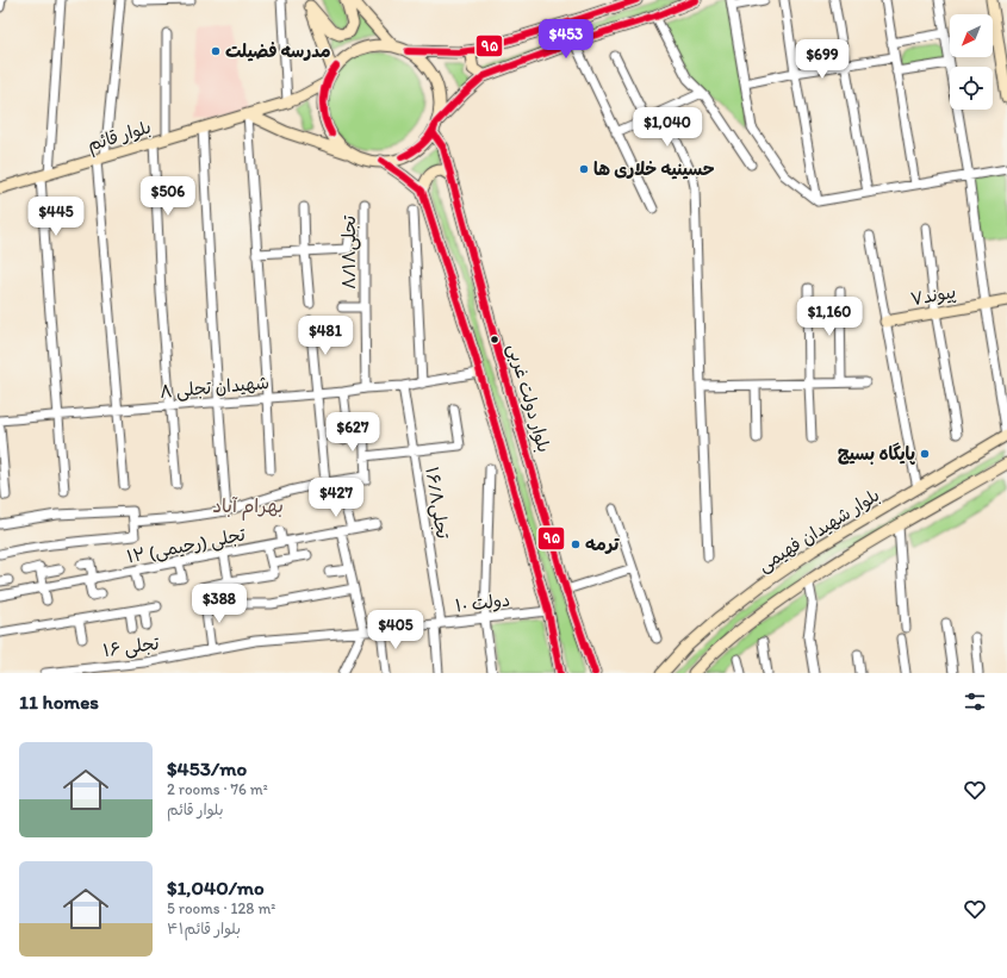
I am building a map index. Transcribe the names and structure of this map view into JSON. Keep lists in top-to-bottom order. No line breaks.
{"streets":{"main road":["بلوار قائم","پیوند۷","بلوار دولت غربی","بلوار شهیدان فهیمی"],"street":["تجلی۸/۱۸","شهیدان تجلی ۸","تجلی۱۶/۸","۱۲ تجلی (رحیمی)","۱۰ دولت","۱۶ تجلی"]},"crossings":[["بلوار قائم","بلوار دولت غربی"],["تجلی۸/۱۸","شهیدان تجلی ۸"],["شهیدان تجلی ۸","تجلی۱۶/۸"],["تجلی۱۶/۸","۱۰ دولت"],["۱۰ دولت","۱۶ تجلی"]],"districts":["بهرام آباد"],"places":["مدرسه فضیلت","حسینیه خلاری ها","پایگاه بسیج","ترمه"],"lines":["transit line ۹۵"],"north":"bottom left","page":{"price":["$453","$699","$1,040","$506","$445","$1,160","$481","$627","$427","$388","$405"],"heading":"11 homes","list":[{"name":"$453/mo","note":"2 rooms · 76 m² · بلوار قائم"},{"name":"$1,040/mo","note":"5 rooms · 128 m² · بلوار قائم۴۱"}]}}
